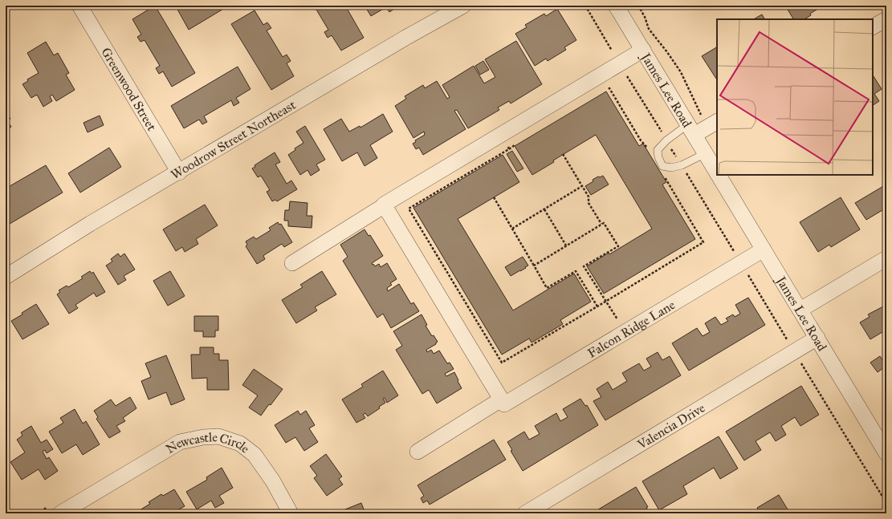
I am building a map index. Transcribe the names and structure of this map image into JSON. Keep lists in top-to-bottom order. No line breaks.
{"streets":{"street":["Greenwood Street","James Lee Road","Woodrow Street Northeast","Falcon Ridge Lane","Valencia Drive","Newcastle Circle"]},"crossings":[["Greenwood Street","Woodrow Street Northeast"],["James Lee Road","Falcon Ridge Lane"],["James Lee Road","Valencia Drive"]]}
